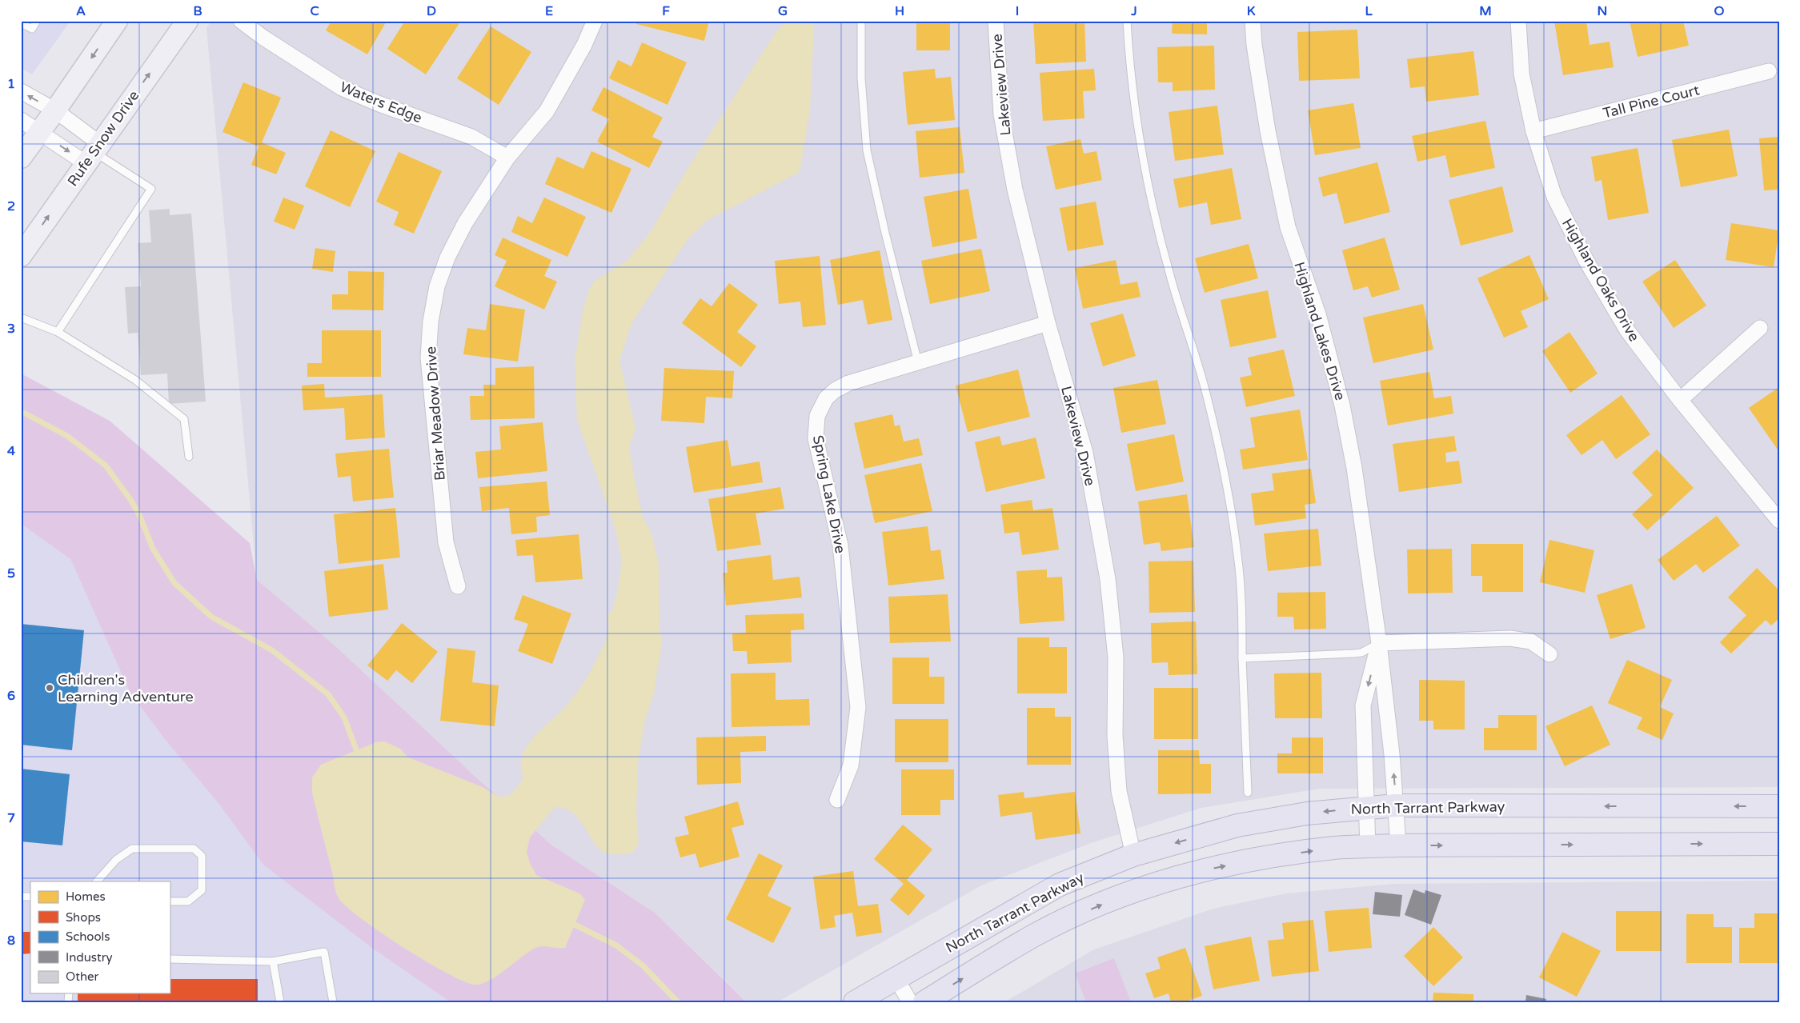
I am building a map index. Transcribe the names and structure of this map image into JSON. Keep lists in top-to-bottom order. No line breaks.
{"streets":{"main road":["Rufe Snow Drive","North Tarrant Parkway"],"street":["Lakeview Drive","Tall Pine Court","Waters Edge","Highland Oaks Drive","Highland Lakes Drive","Briar Meadow Drive","Spring Lake Drive"]},"crossings":[["Lakeview Drive","Spring Lake Drive"],["Lakeview Drive","North Tarrant Parkway"],["Tall Pine Court","Highland Oaks Drive"],["Waters Edge","Briar Meadow Drive"],["Highland Lakes Drive","North Tarrant Parkway"]],"places":["Children's Learning Adventure"],"legend":["Homes","Shops","Schools","Industry","Other"],"grid":{"columns":["A","B","C","D","E","F","G","H","I","J","K","L","M","N","O"],"rows":["1","2","3","4","5","6","7","8"]}}
